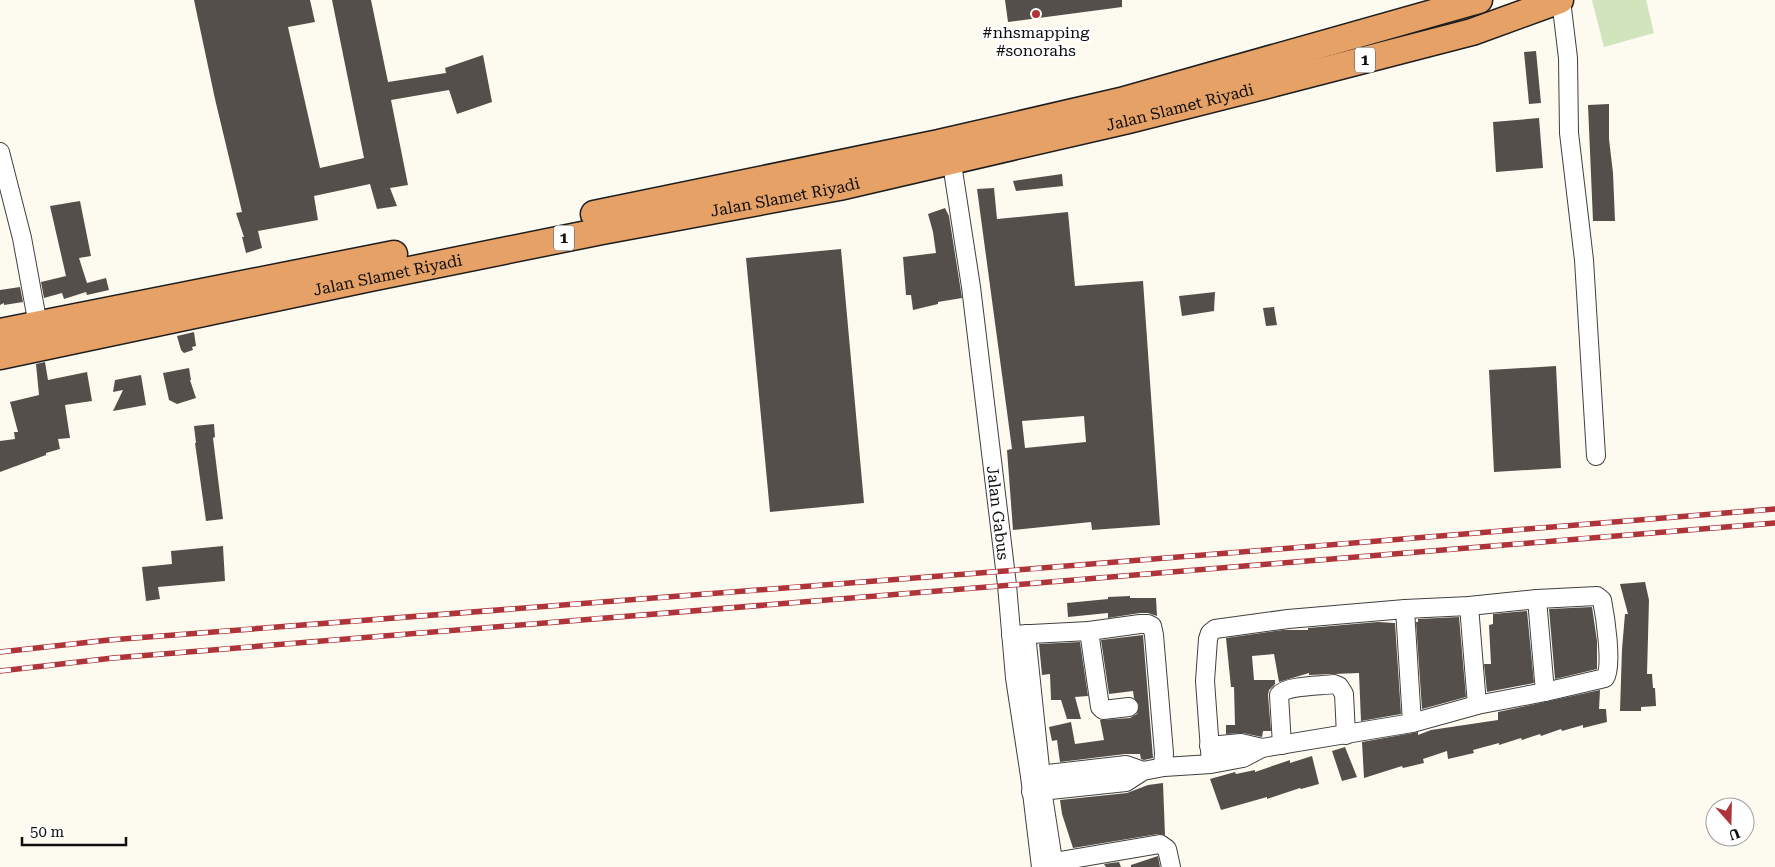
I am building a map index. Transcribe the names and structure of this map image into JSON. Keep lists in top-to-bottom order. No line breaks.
{"streets":{"highway":["1","Jalan Slamet Riyadi"],"street":["Jalan Gabus"]},"crossings":[["Jalan Slamet Riyadi","Jalan Gabus"]],"places":["#nhsmapping #sonorahs"],"scale_bar":"50 m","north":"bottom"}
